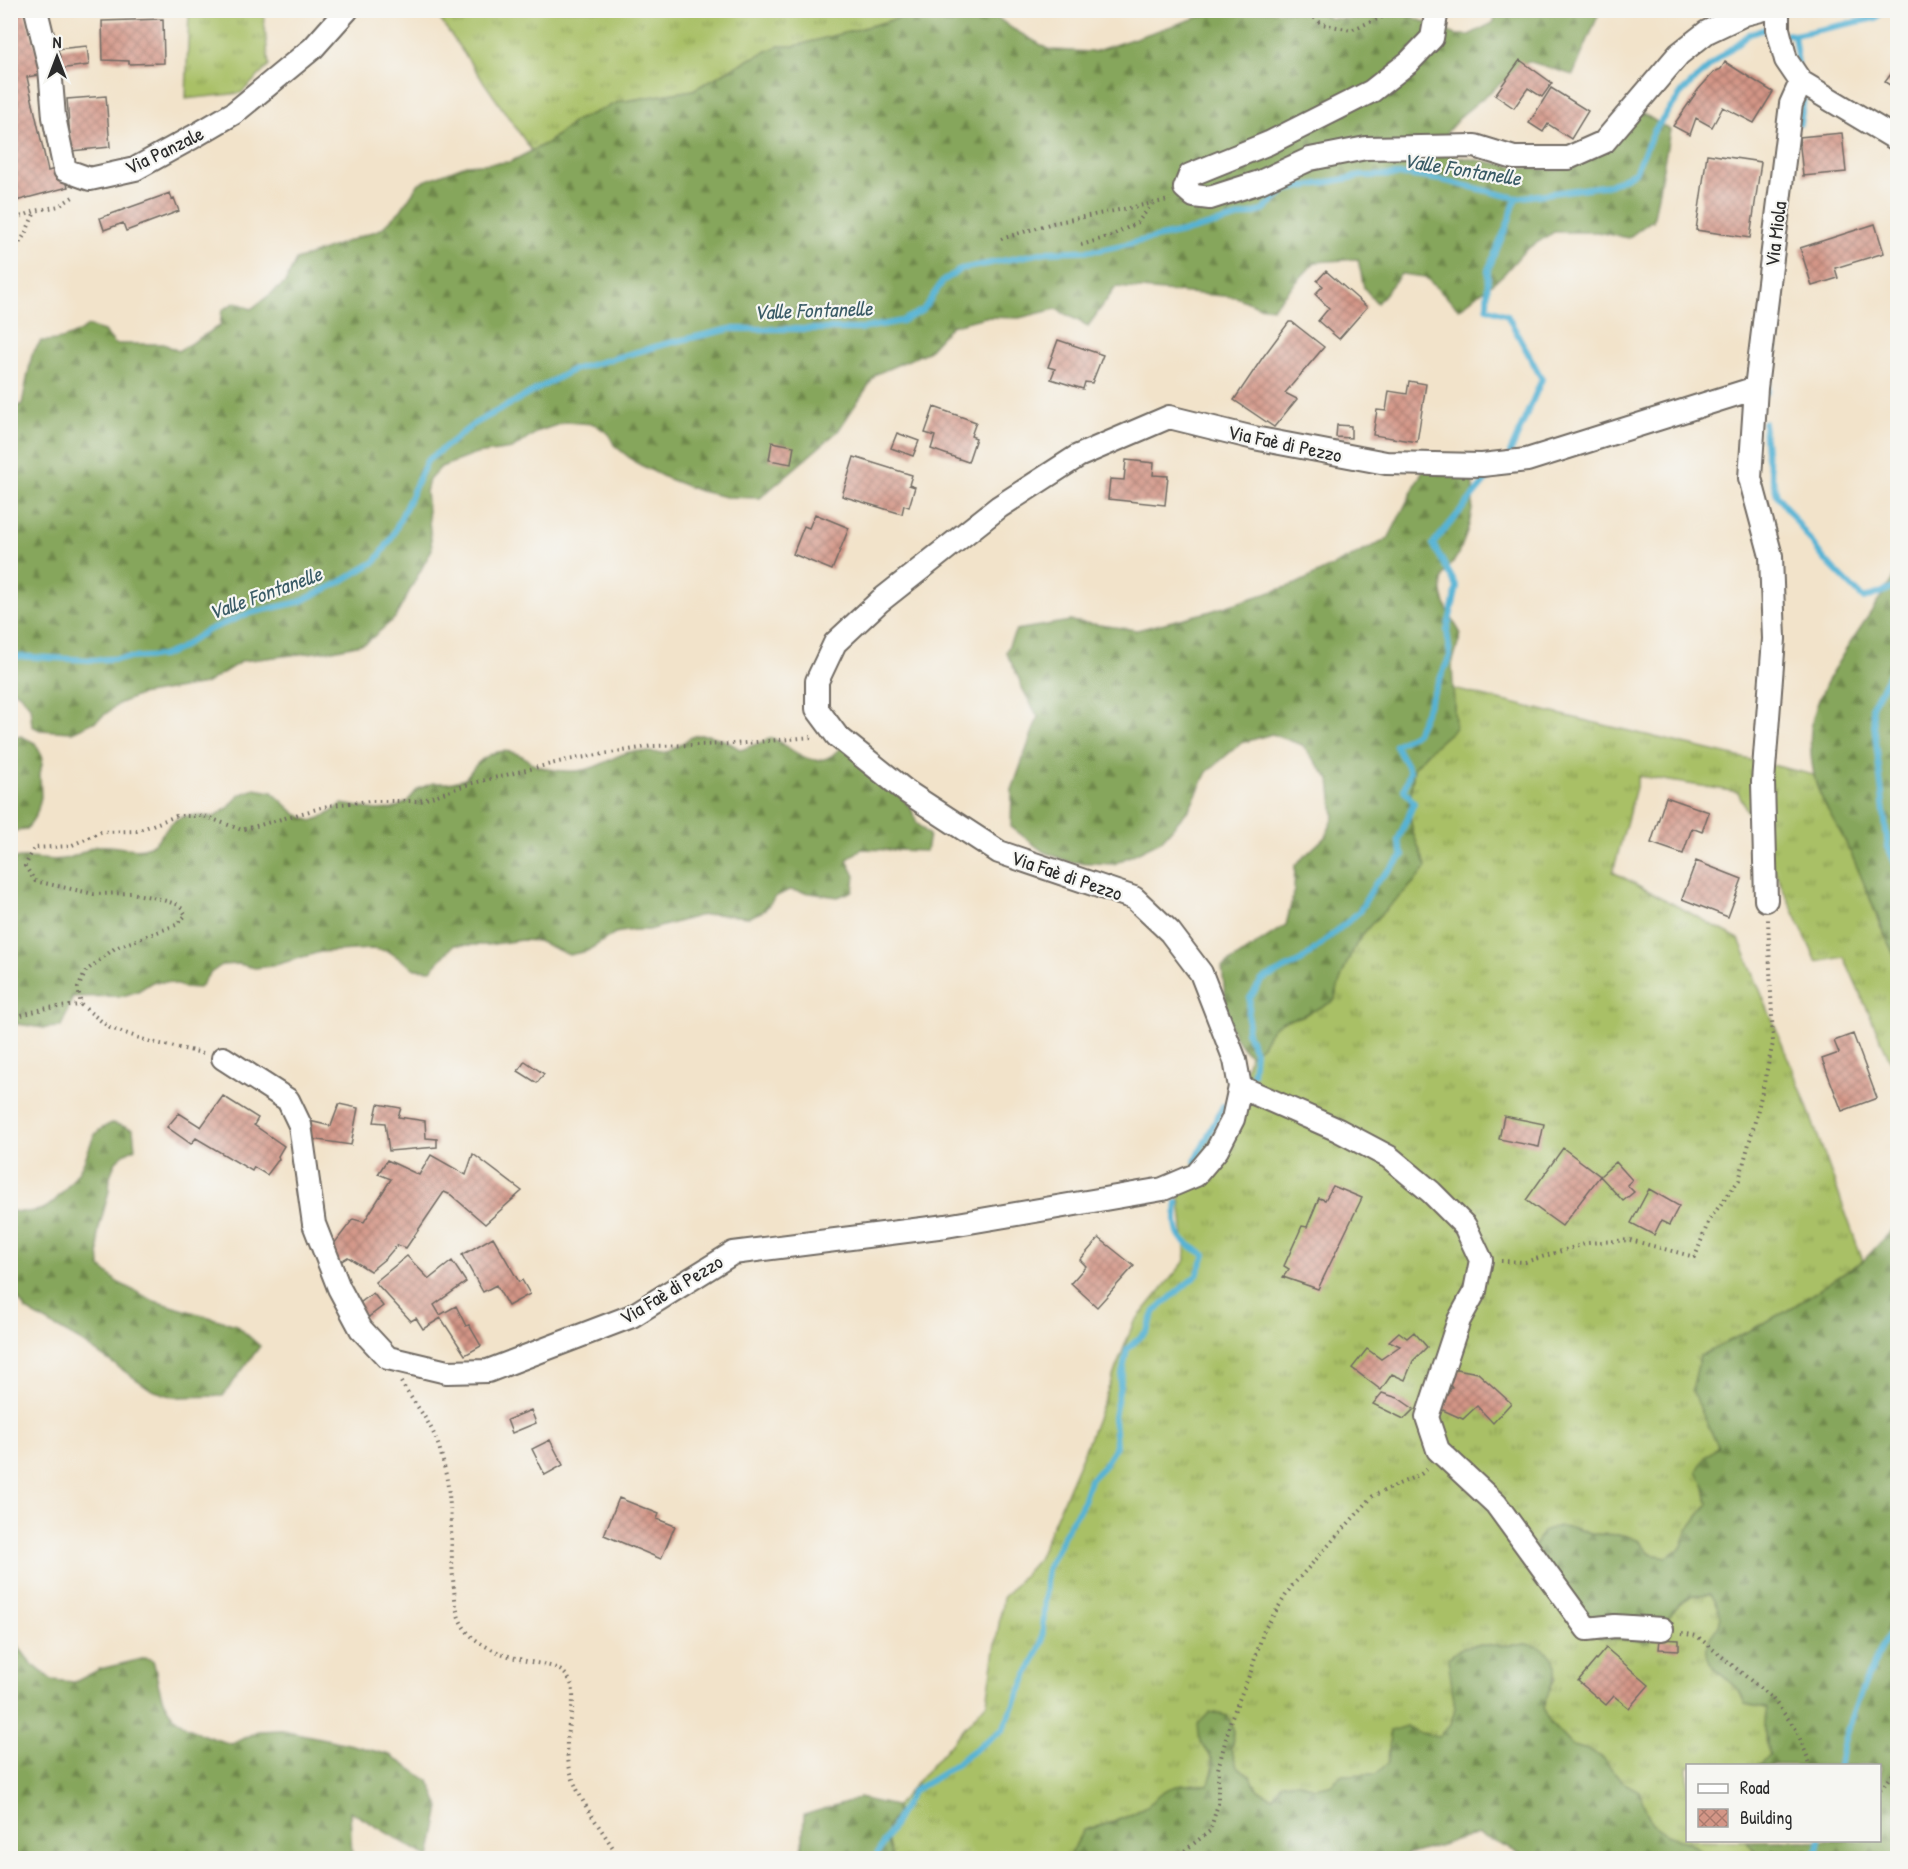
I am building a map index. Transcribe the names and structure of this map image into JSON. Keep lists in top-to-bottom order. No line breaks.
{"streets":{"street":["Via Panzale","Via Miola","Via Faè di Pezzo"]},"crossings":[["Via Miola","Via Faè di Pezzo"]],"water":["Valle Fontanelle"],"legend":["Road","Building"],"north":"top"}
